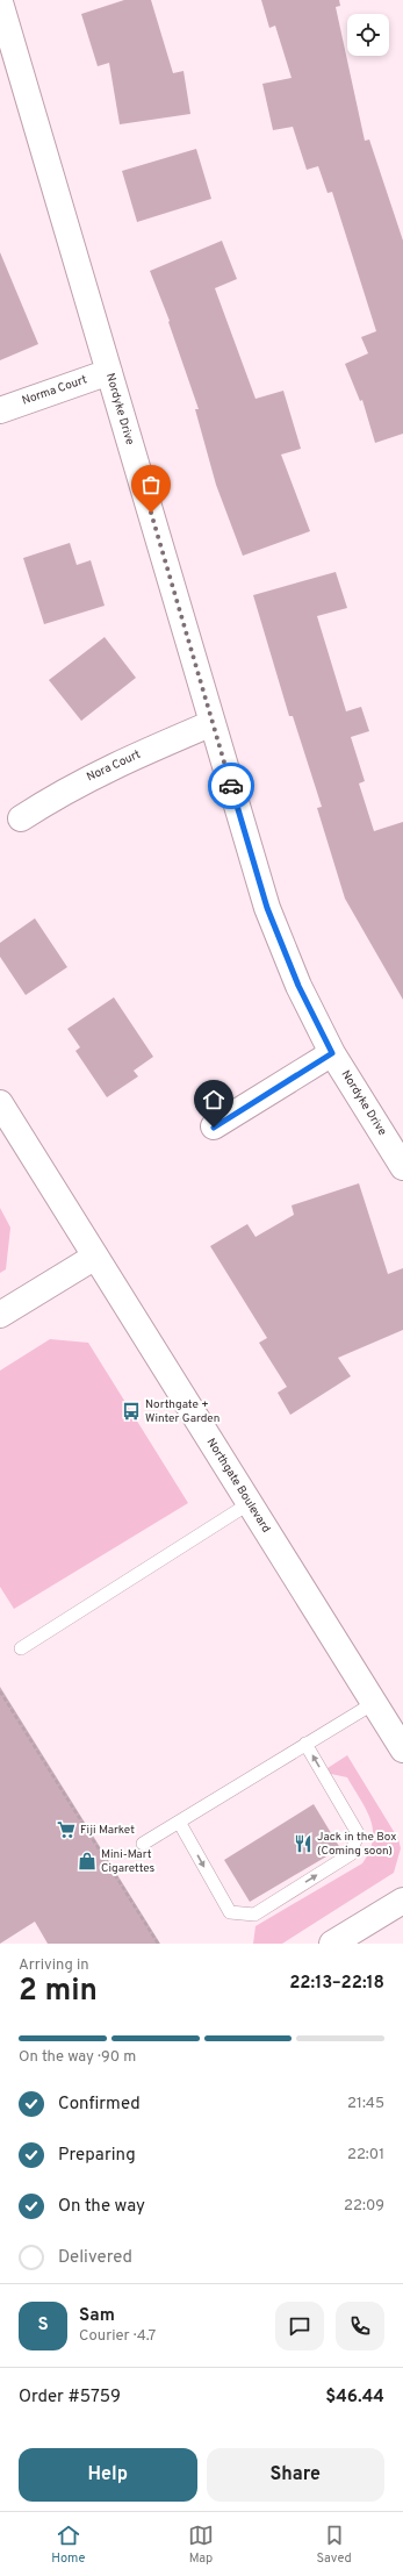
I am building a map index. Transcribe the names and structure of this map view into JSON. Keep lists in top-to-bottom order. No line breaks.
{"streets":{"street":["Norma Court","Nordyke Drive","Nora Court","Northgate Boulevard"]},"crossings":[["Norma Court","Nordyke Drive"],["Nordyke Drive","Nora Court"]],"places":{"bus stop":["Northgate + Winter Garden"],"supermarket":["Fiji Market"],"restaurant":["Jack in the Box (Coming soon)"],"shop":["Mini-Mart Cigarettes"]},"page":{"heading":["2 min","Arriving in","22:13–22:18"],"panel":["Sam","Courier · 4.7","Order #5759","$46.44"],"bar":"On the way · 90 m","list":[["Confirmed","21:45"],["Preparing","22:01"],["On the way","22:09"],"Delivered"],"round":"S","buttons":["Help","Share"],"tabs":["Home","Map","Saved"]}}
